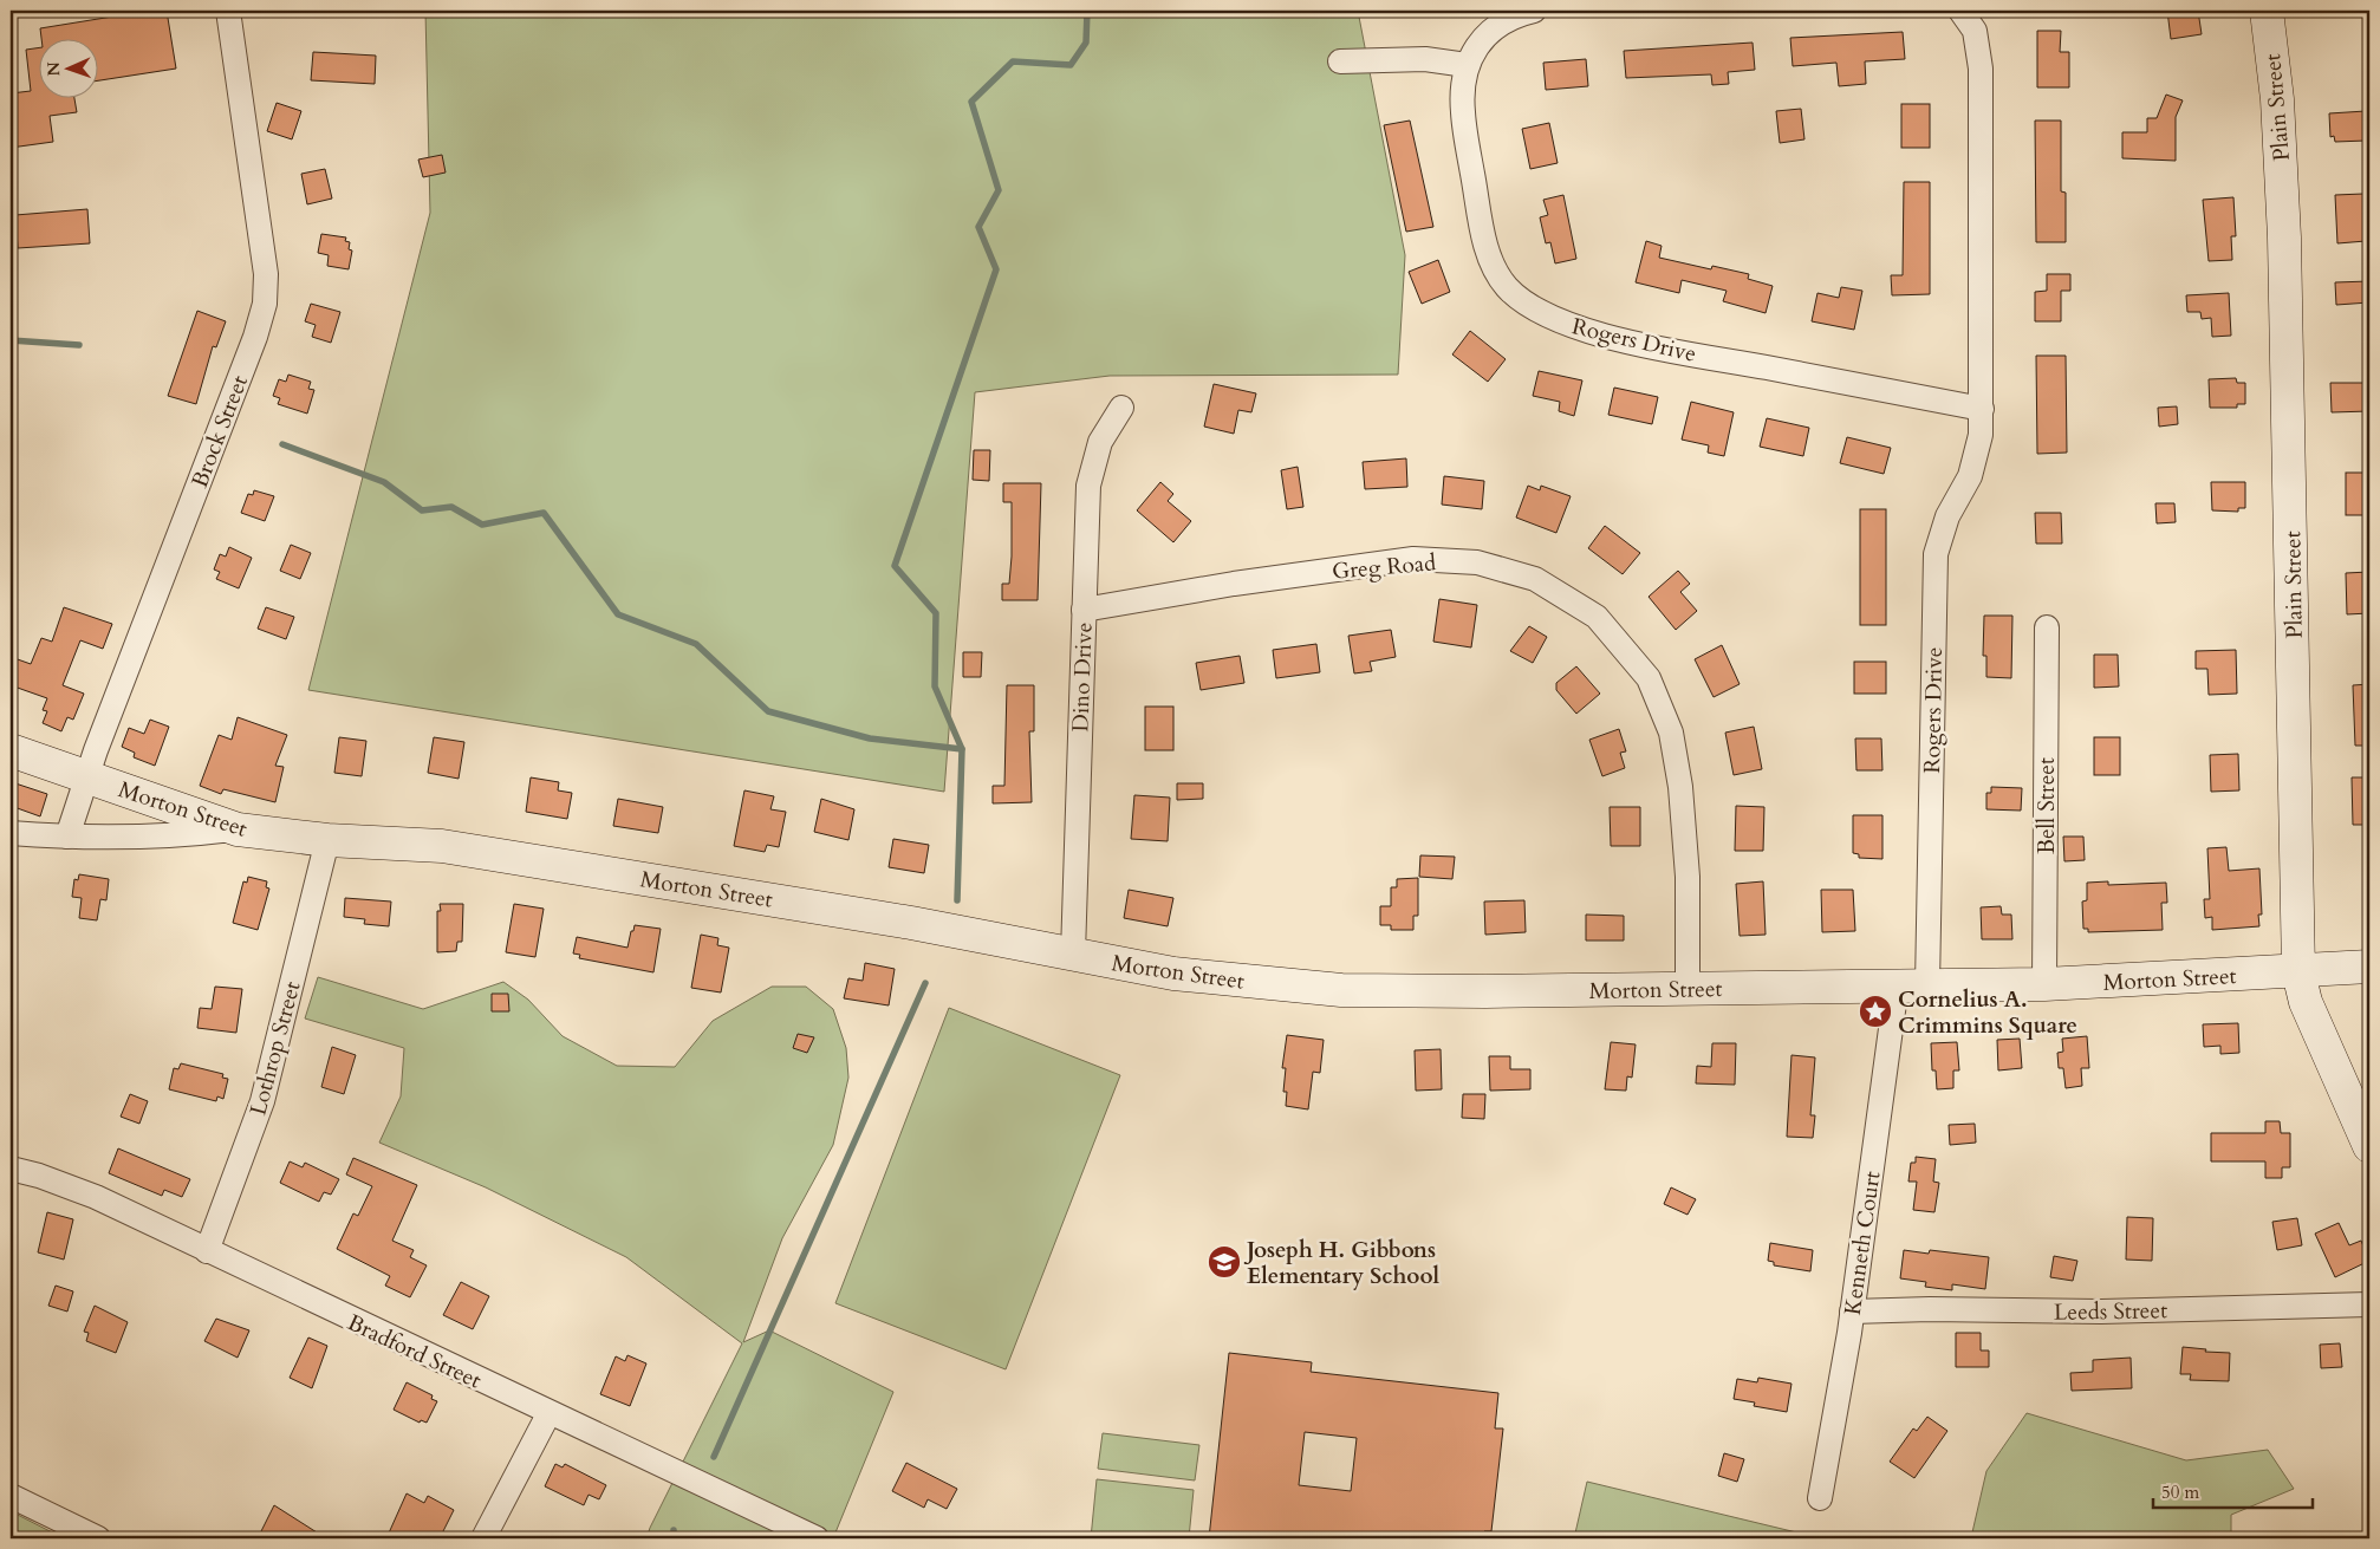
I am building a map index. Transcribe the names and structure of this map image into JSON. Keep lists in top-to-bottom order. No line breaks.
{"streets":{"street":["Plain Street","Rogers Drive","Brock Street","Greg Road","Dino Drive","Bell Street","Morton Street","Lothrop Street","Kenneth Court","Leeds Street","Bradford Street"]},"crossings":[["Plain Street","Morton Street"],["Rogers Drive","Morton Street"],["Rogers Drive","Kenneth Court"],["Brock Street","Morton Street"],["Greg Road","Dino Drive"],["Greg Road","Morton Street"],["Dino Drive","Morton Street"],["Bell Street","Morton Street"],["Morton Street","Lothrop Street"],["Morton Street","Kenneth Court"],["Lothrop Street","Bradford Street"],["Kenneth Court","Leeds Street"]],"places":{"place":["Cornelius A. Crimmins Square"],"school or university":["Joseph H. Gibbons Elementary School"]},"scale_bar":"50 m","north":"left"}
